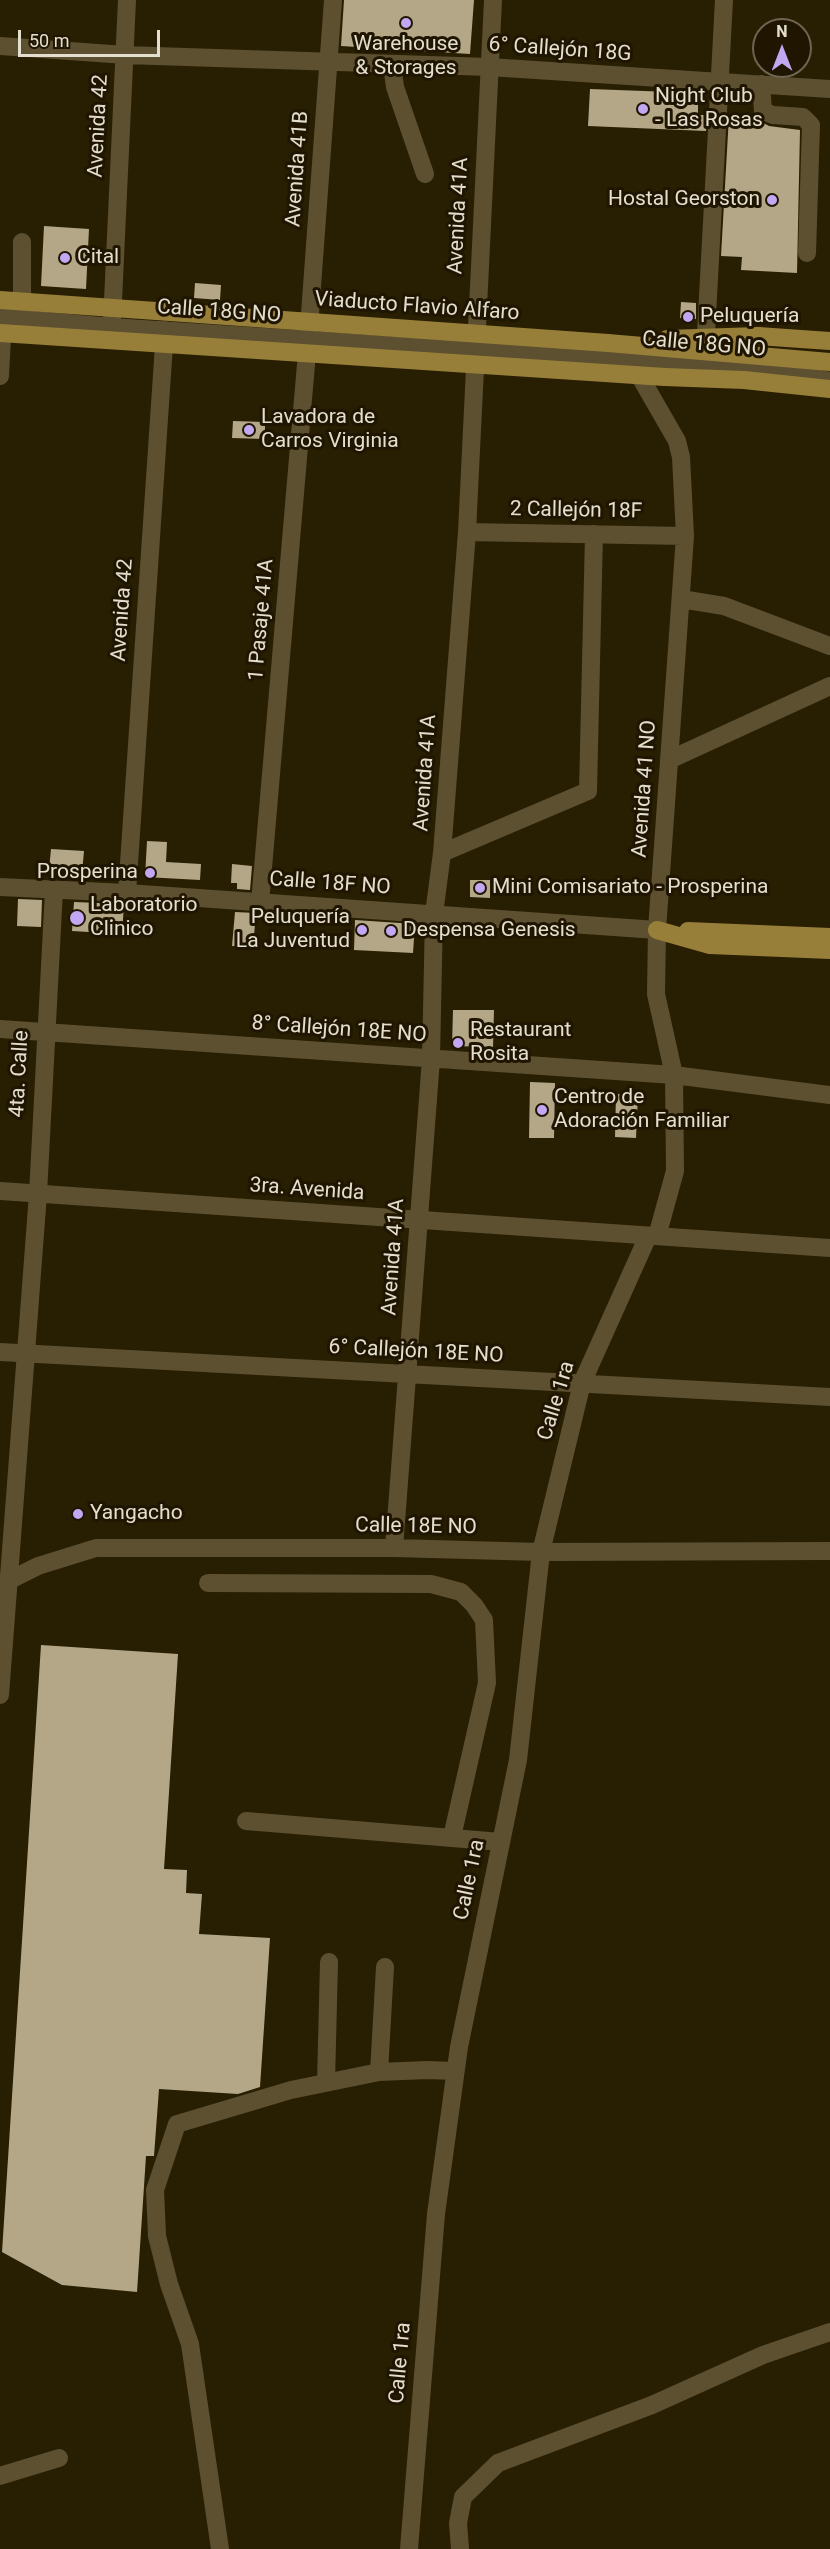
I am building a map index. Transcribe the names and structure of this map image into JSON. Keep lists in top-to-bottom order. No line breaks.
{"streets":{"main road":["Viaducto Flavio Alfaro"],"street":["6° Callejón 18G","Avenida 42","Avenida 41B","Avenida 41A","Calle 18G NO","2 Callejón 18F","1 Pasaje 41A","Avenida 41 NO","Calle 18F NO","8° Callejón 18E NO","4ta. Calle","3ra. Avenida","6° Callejón 18E NO","Calle 1ra","Calle 18E NO"]},"crossings":[["6° Callejón 18G","Avenida 42"],["6° Callejón 18G","Avenida 41B"],["6° Callejón 18G","Avenida 41A"],["Avenida 42","Calle 18G NO"],["Avenida 42","Calle 18F NO"],["Avenida 41B","Calle 18G NO"],["Avenida 41B","1 Pasaje 41A"],["Avenida 41A","Calle 18G NO"],["Avenida 41A","2 Callejón 18F"],["Avenida 41A","Calle 18F NO"],["Avenida 41A","8° Callejón 18E NO"],["Avenida 41A","3ra. Avenida"],["Avenida 41A","6° Callejón 18E NO"],["Avenida 41A","Calle 18E NO"],["Viaducto Flavio Alfaro","Calle 18G NO"],["Calle 18G NO","1 Pasaje 41A"],["Calle 18G NO","Avenida 41 NO"],["2 Callejón 18F","Avenida 41 NO"],["1 Pasaje 41A","Calle 18F NO"],["Avenida 41 NO","Calle 18F NO"],["Avenida 41 NO","8° Callejón 18E NO"],["Avenida 41 NO","3ra. Avenida"],["Avenida 41 NO","Calle 1ra"],["Calle 18F NO","4ta. Calle"],["8° Callejón 18E NO","4ta. Calle"],["4ta. Calle","3ra. Avenida"],["4ta. Calle","6° Callejón 18E NO"],["4ta. Calle","Calle 18E NO"],["3ra. Avenida","Calle 1ra"],["6° Callejón 18E NO","Calle 1ra"],["Calle 1ra","Calle 18E NO"]],"places":["Warehouse & Storages","Night Club - Las Rosas","Hostal Georston","Cital","Peluquería","Lavadora de Carros Virginia","Prosperina","Mini Comisariato - Prosperina","Laboratorio Clinico","Peluquería La Juventud","Despensa Genesis","Restaurant Rosita","Centro de Adoración Familiar","Yangacho"],"scale_bar":"50 m","north":"top"}
